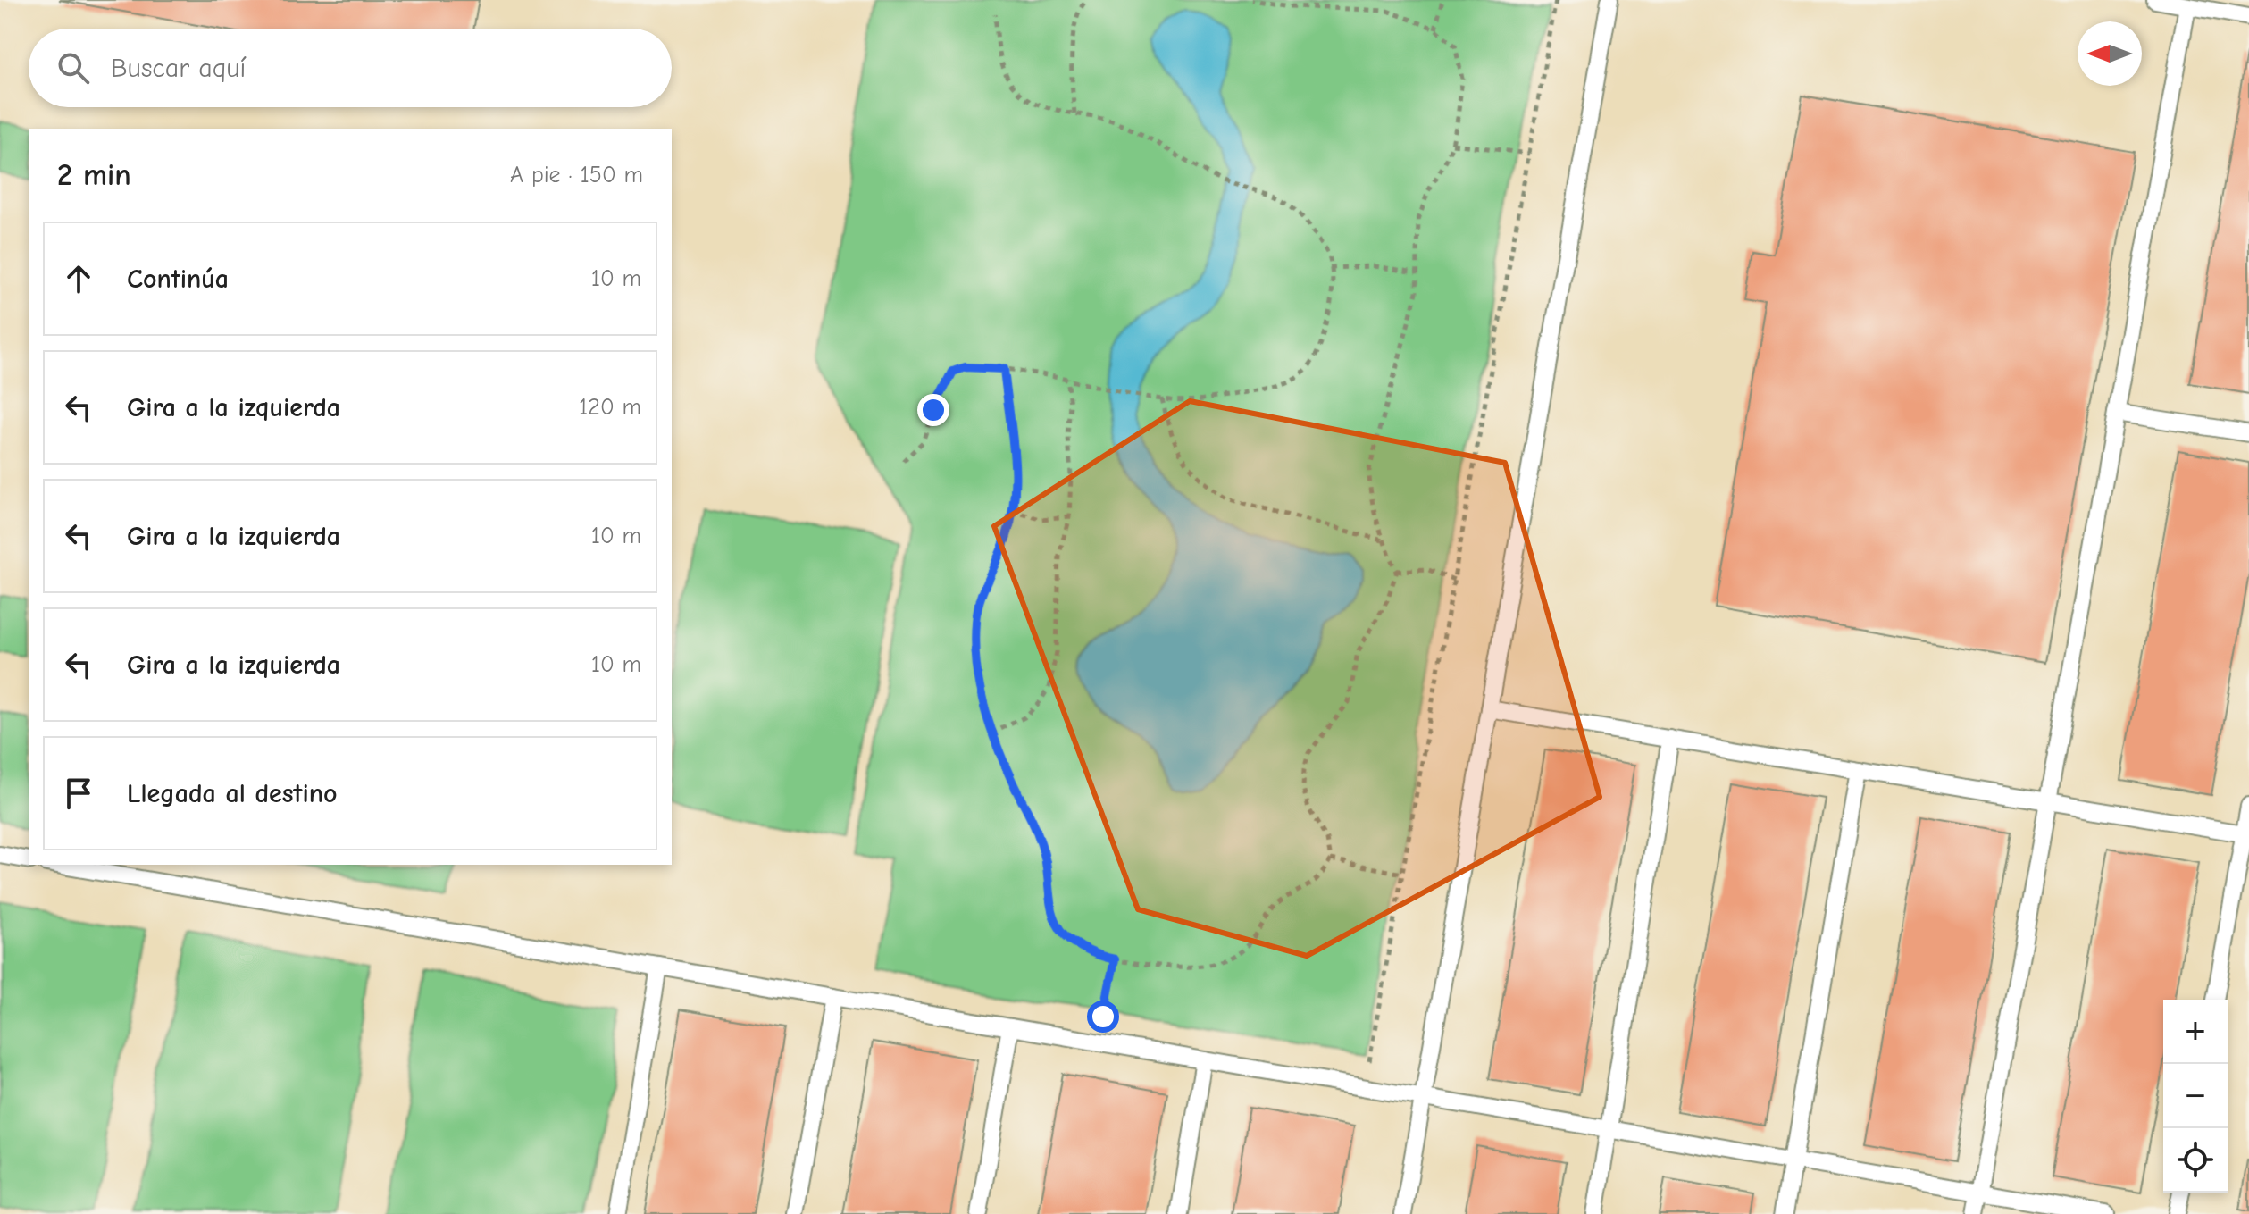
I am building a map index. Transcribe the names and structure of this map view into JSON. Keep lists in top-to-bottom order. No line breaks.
{"north":"left","page":{"search":"Buscar aquí","heading":["2 min","A pie · 150 m"],"list":[["Continúa","10 m"],["Gira a la izquierda","120 m"],["Gira a la izquierda","10 m"],["Gira a la izquierda","10 m"],"Llegada al destino"],"map_buttons":["+","−"]}}
